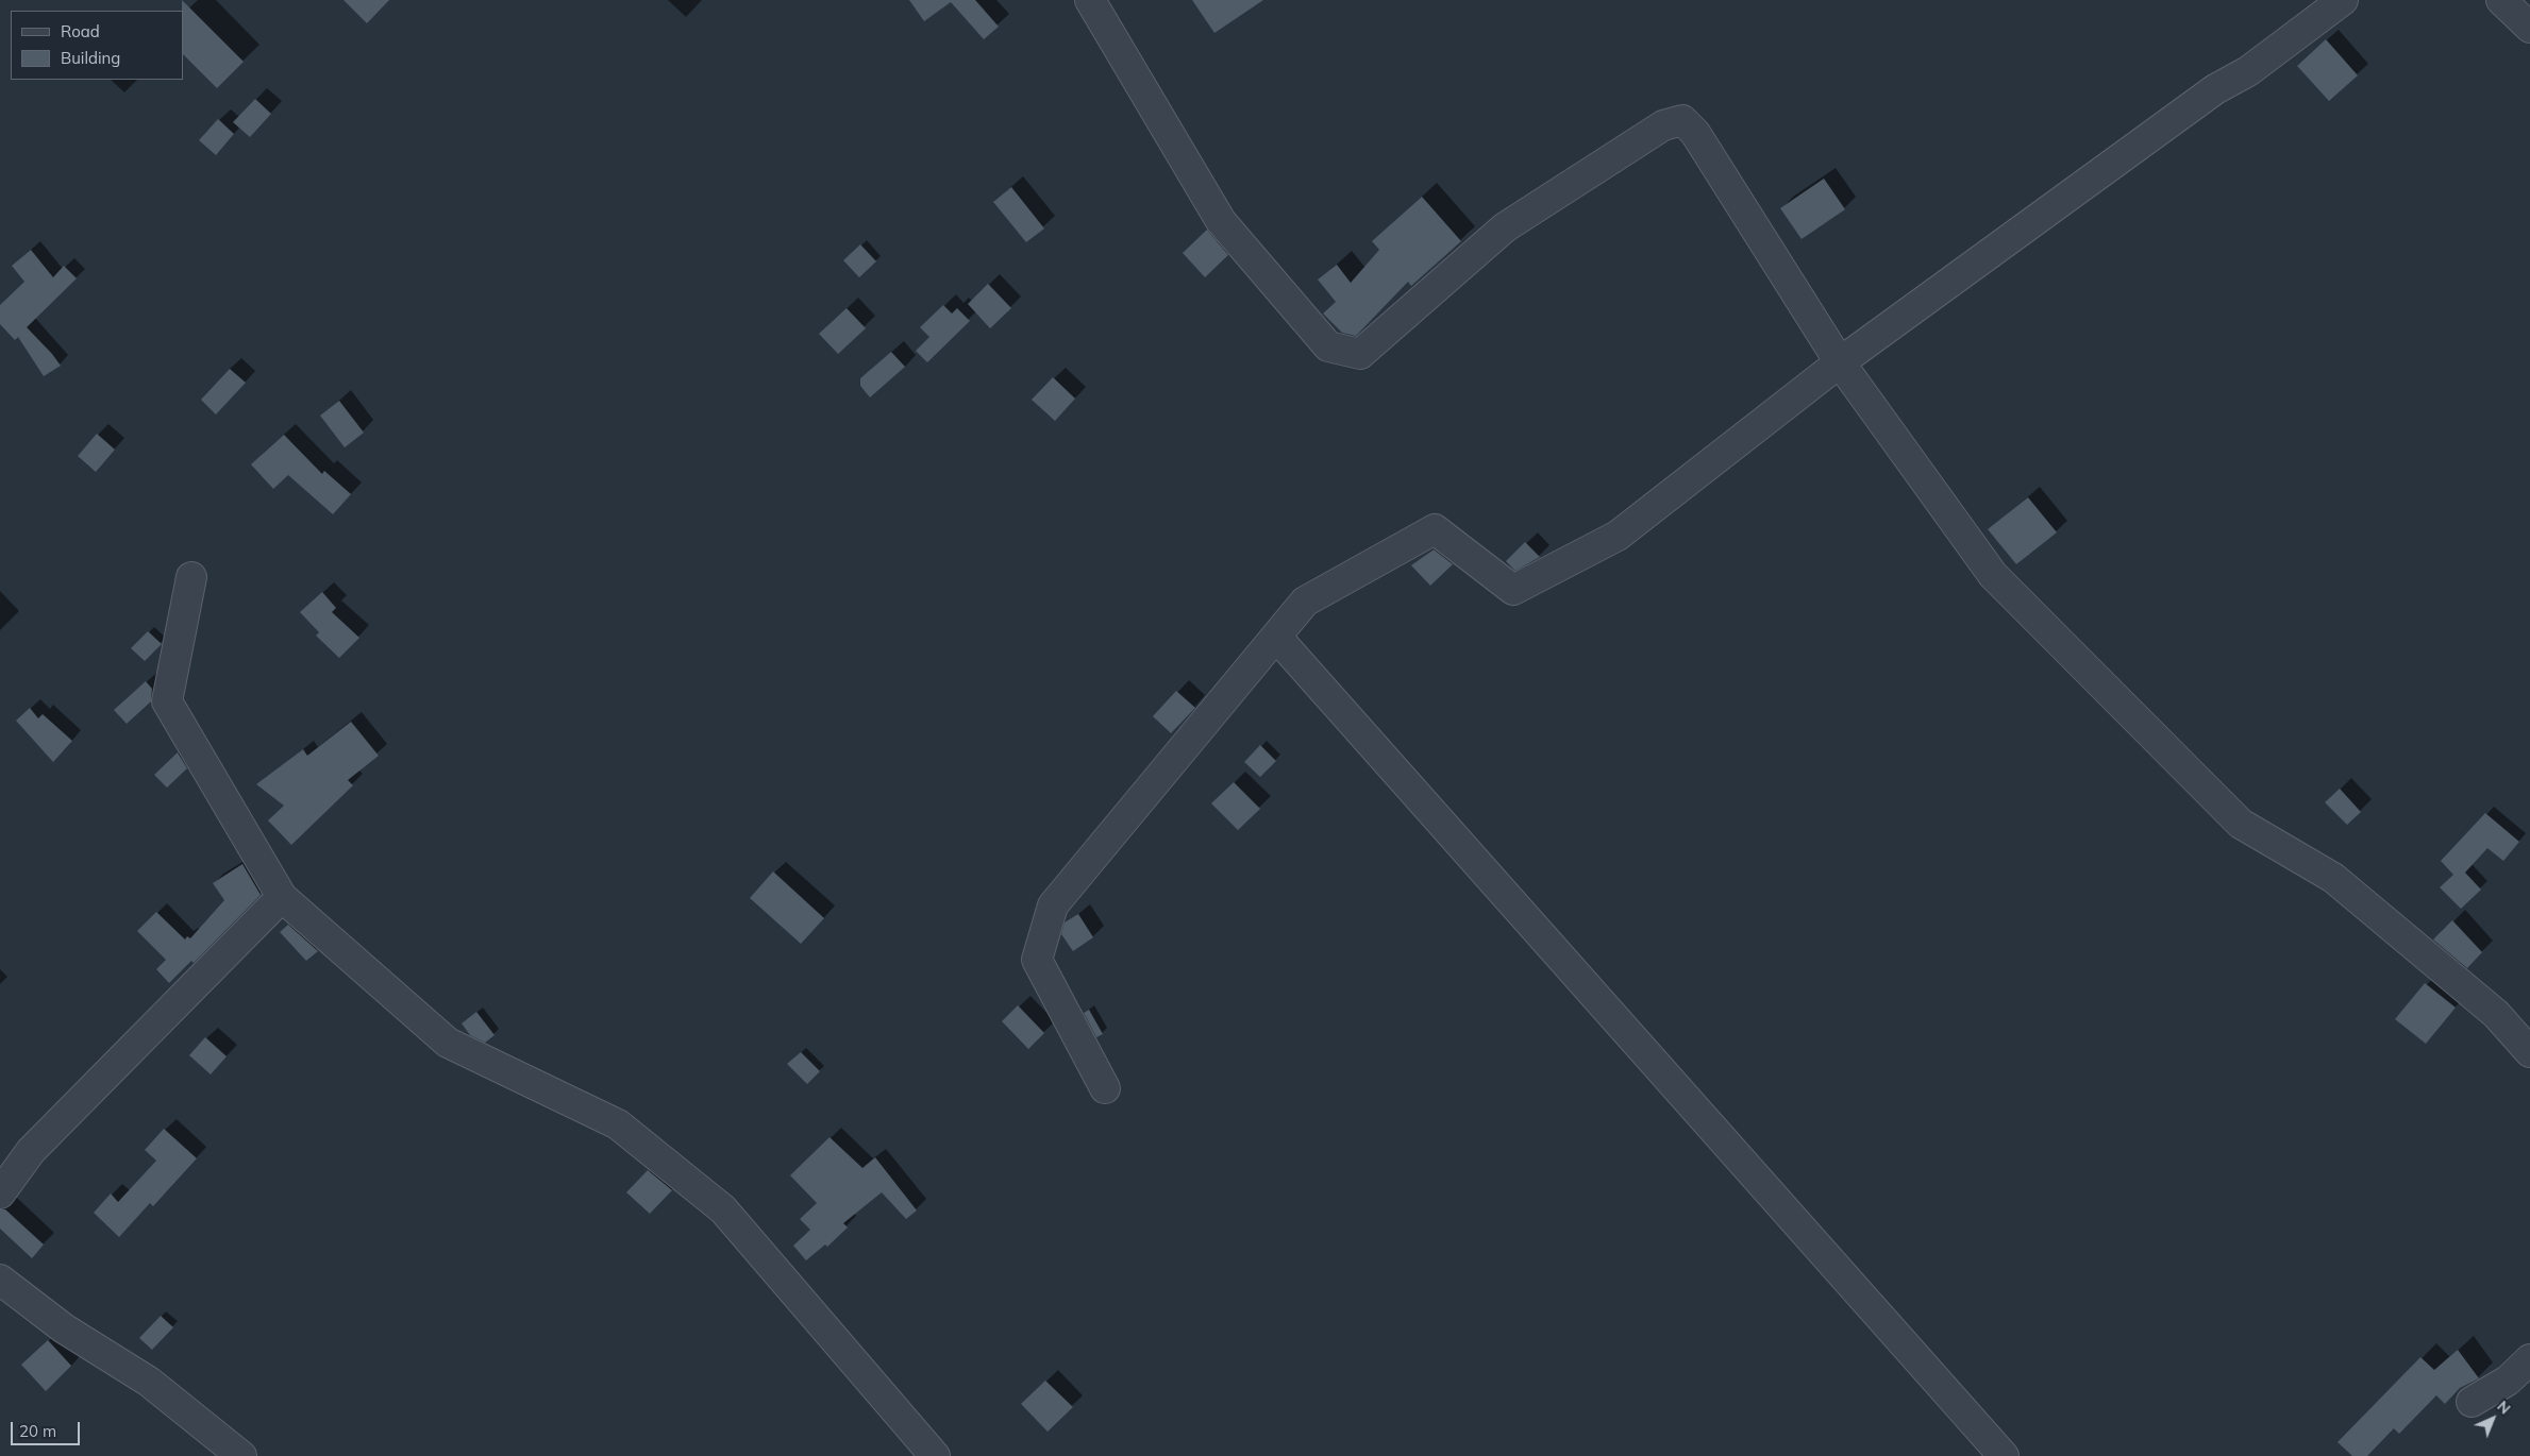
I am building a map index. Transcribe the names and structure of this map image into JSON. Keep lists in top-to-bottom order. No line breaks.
{"legend":["Road","Building"],"scale_bar":"20 m","north":"top right"}
